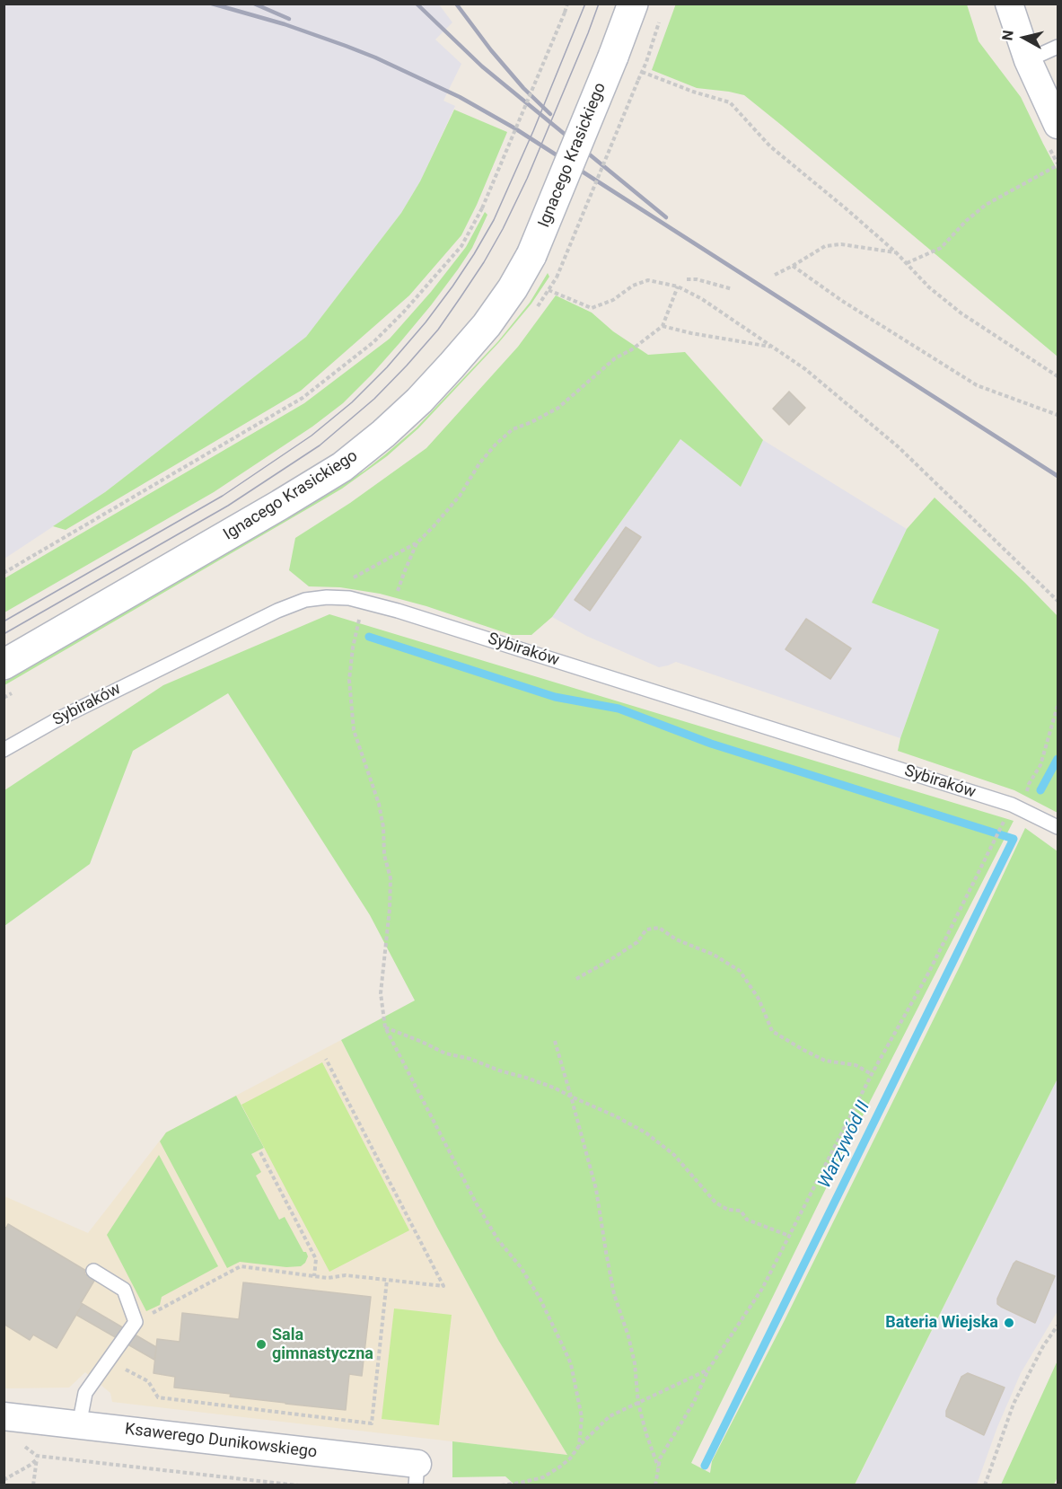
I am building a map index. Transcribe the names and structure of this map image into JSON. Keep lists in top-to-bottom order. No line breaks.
{"streets":{"street":["Ignacego Krasickiego","Ksawerego Dunikowskiego"],"lane":["Sybiraków"]},"water":["Warzywód II"],"places":["Bateria Wiejska","Sala gimnastyczna"],"north":"left"}
